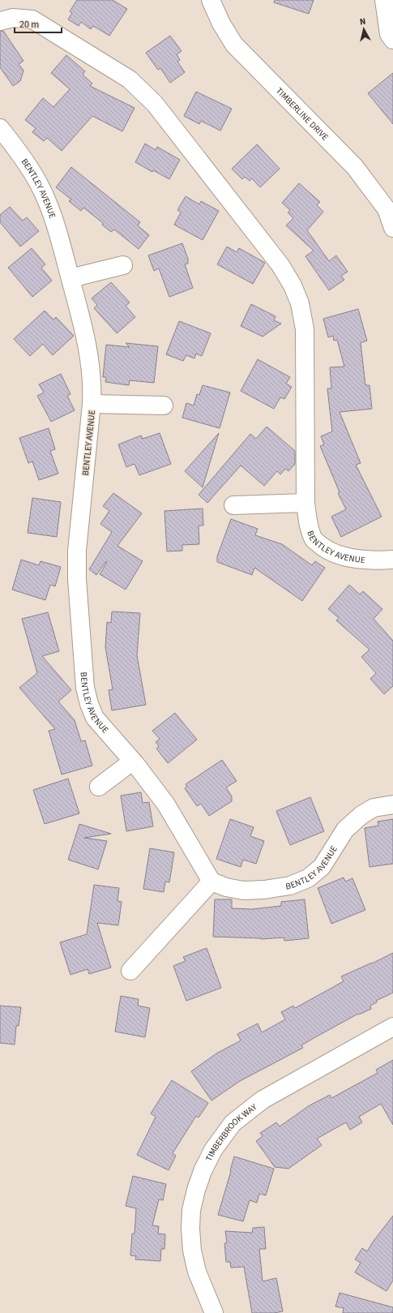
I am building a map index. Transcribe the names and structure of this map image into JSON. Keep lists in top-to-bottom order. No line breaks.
{"streets":{"street":["TIMBERLINE DRIVE","BENTLEY AVENUE","TIMBERBROOK WAY"]},"scale_bar":"20 m","north":"top"}
